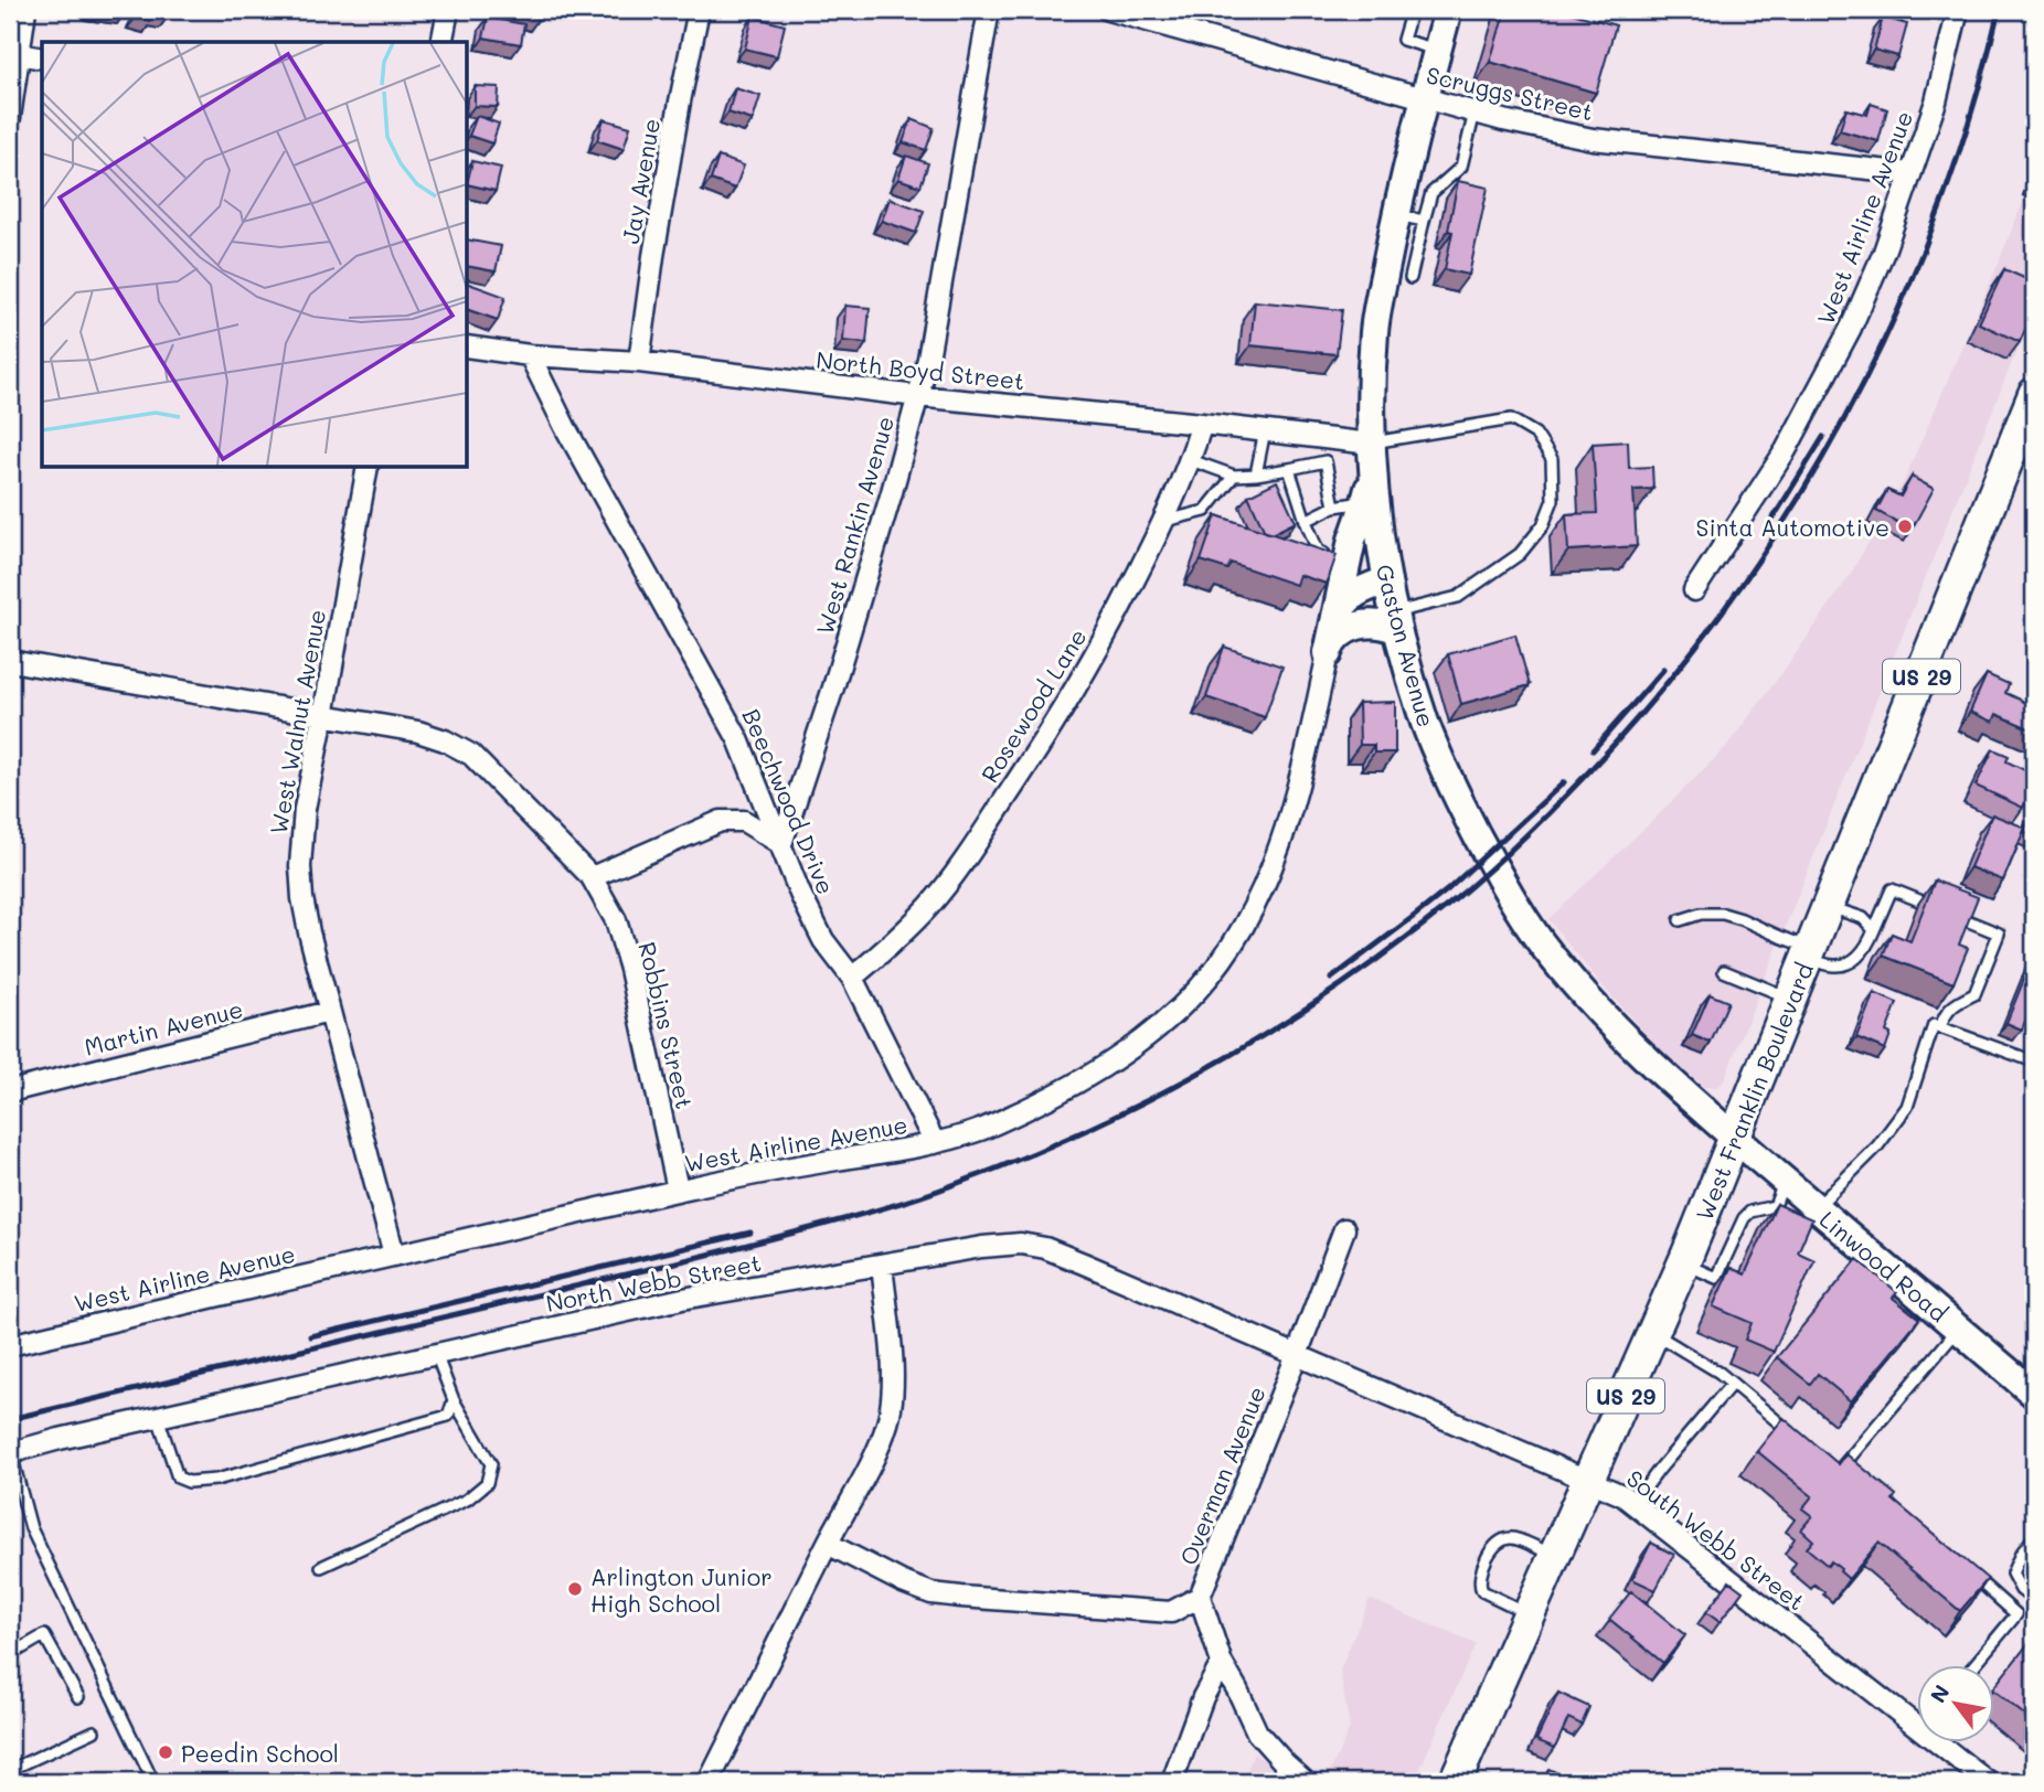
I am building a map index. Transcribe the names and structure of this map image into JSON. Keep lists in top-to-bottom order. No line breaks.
{"streets":{"main road":["Gaston Avenue","US 29","West Franklin Boulevard","Linwood Road"],"street":["Scruggs Street","Jay Avenue","West Airline Avenue","North Boyd Street","West Rankin Avenue","Rosewood Lane","West Walnut Avenue","Beechwood Drive","Robbins Street","Martin Avenue","North Webb Street","Overman Avenue","South Webb Street"]},"crossings":[["Scruggs Street","West Airline Avenue"],["Scruggs Street","Gaston Avenue"],["Jay Avenue","North Boyd Street"],["West Airline Avenue","West Walnut Avenue"],["West Airline Avenue","Beechwood Drive"],["West Airline Avenue","Robbins Street"],["North Boyd Street","West Rankin Avenue"],["North Boyd Street","Gaston Avenue"],["North Boyd Street","Rosewood Lane"],["North Boyd Street","Beechwood Drive"],["West Rankin Avenue","Beechwood Drive"],["Gaston Avenue","West Franklin Boulevard"],["Gaston Avenue","Linwood Road"],["Rosewood Lane","Beechwood Drive"],["West Walnut Avenue","Robbins Street"],["West Walnut Avenue","Martin Avenue"],["West Franklin Boulevard","Linwood Road"],["West Franklin Boulevard","South Webb Street"],["North Webb Street","Overman Avenue"],["North Webb Street","South Webb Street"],["Overman Avenue","South Webb Street"]],"places":["Sinta Automotive","Arlington Junior High School","Peedin School"],"north":"top left"}
